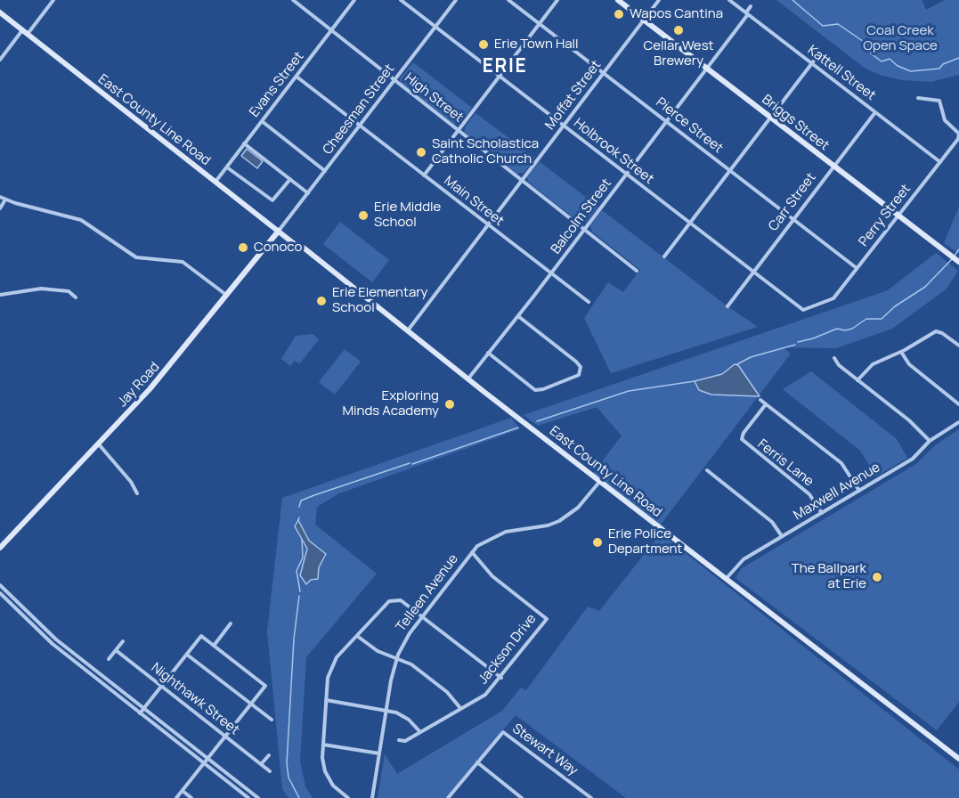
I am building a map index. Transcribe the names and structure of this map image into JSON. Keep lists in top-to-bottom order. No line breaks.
{"streets":{"main road":["East County Line Road","Briggs Street","Jay Road"],"street":["Kattell Street","Evans Street","Moffat Street","High Street","Cheesman Street","Pierce Street","Holbrook Street","Main Street","Carr Street","Perry Street","Balcolm Street","Ferris Lane","Maxwell Avenue","Telleen Avenue","Jackson Drive","Nighthawk Street","Stewart Way"]},"crossings":[["Kattell Street","Carr Street"],["Kattell Street","Perry Street"],["Kattell Street","Balcolm Street"],["Evans Street","High Street"],["Evans Street","East County Line Road"],["Evans Street","Main Street"],["Moffat Street","High Street"],["Moffat Street","East County Line Road"],["Moffat Street","Briggs Street"],["Moffat Street","Pierce Street"],["Moffat Street","Holbrook Street"],["Moffat Street","Main Street"],["High Street","Cheesman Street"],["High Street","Balcolm Street"],["Cheesman Street","East County Line Road"],["Cheesman Street","Holbrook Street"],["Cheesman Street","Main Street"],["Cheesman Street","Jay Road"],["East County Line Road","Balcolm Street"],["East County Line Road","Jay Road"],["East County Line Road","Maxwell Avenue"],["East County Line Road","Telleen Avenue"],["Briggs Street","Carr Street"],["Briggs Street","Perry Street"],["Briggs Street","Balcolm Street"],["Pierce Street","Carr Street"],["Pierce Street","Perry Street"],["Pierce Street","Balcolm Street"],["Holbrook Street","Carr Street"],["Holbrook Street","Perry Street"],["Holbrook Street","Balcolm Street"],["Main Street","Balcolm Street"],["Ferris Lane","Maxwell Avenue"],["Telleen Avenue","Jackson Drive"]],"districts":["ERIE"],"parks":["Coal Creek Open Space"],"places":["Wapos Cantina","Cellar West Brewery","Erie Town Hall","Saint Scholastica Catholic Church","Erie Middle School","Conoco","Erie Elementary School","Exploring Minds Academy","Erie Police Department","The Ballpark at Erie"]}
